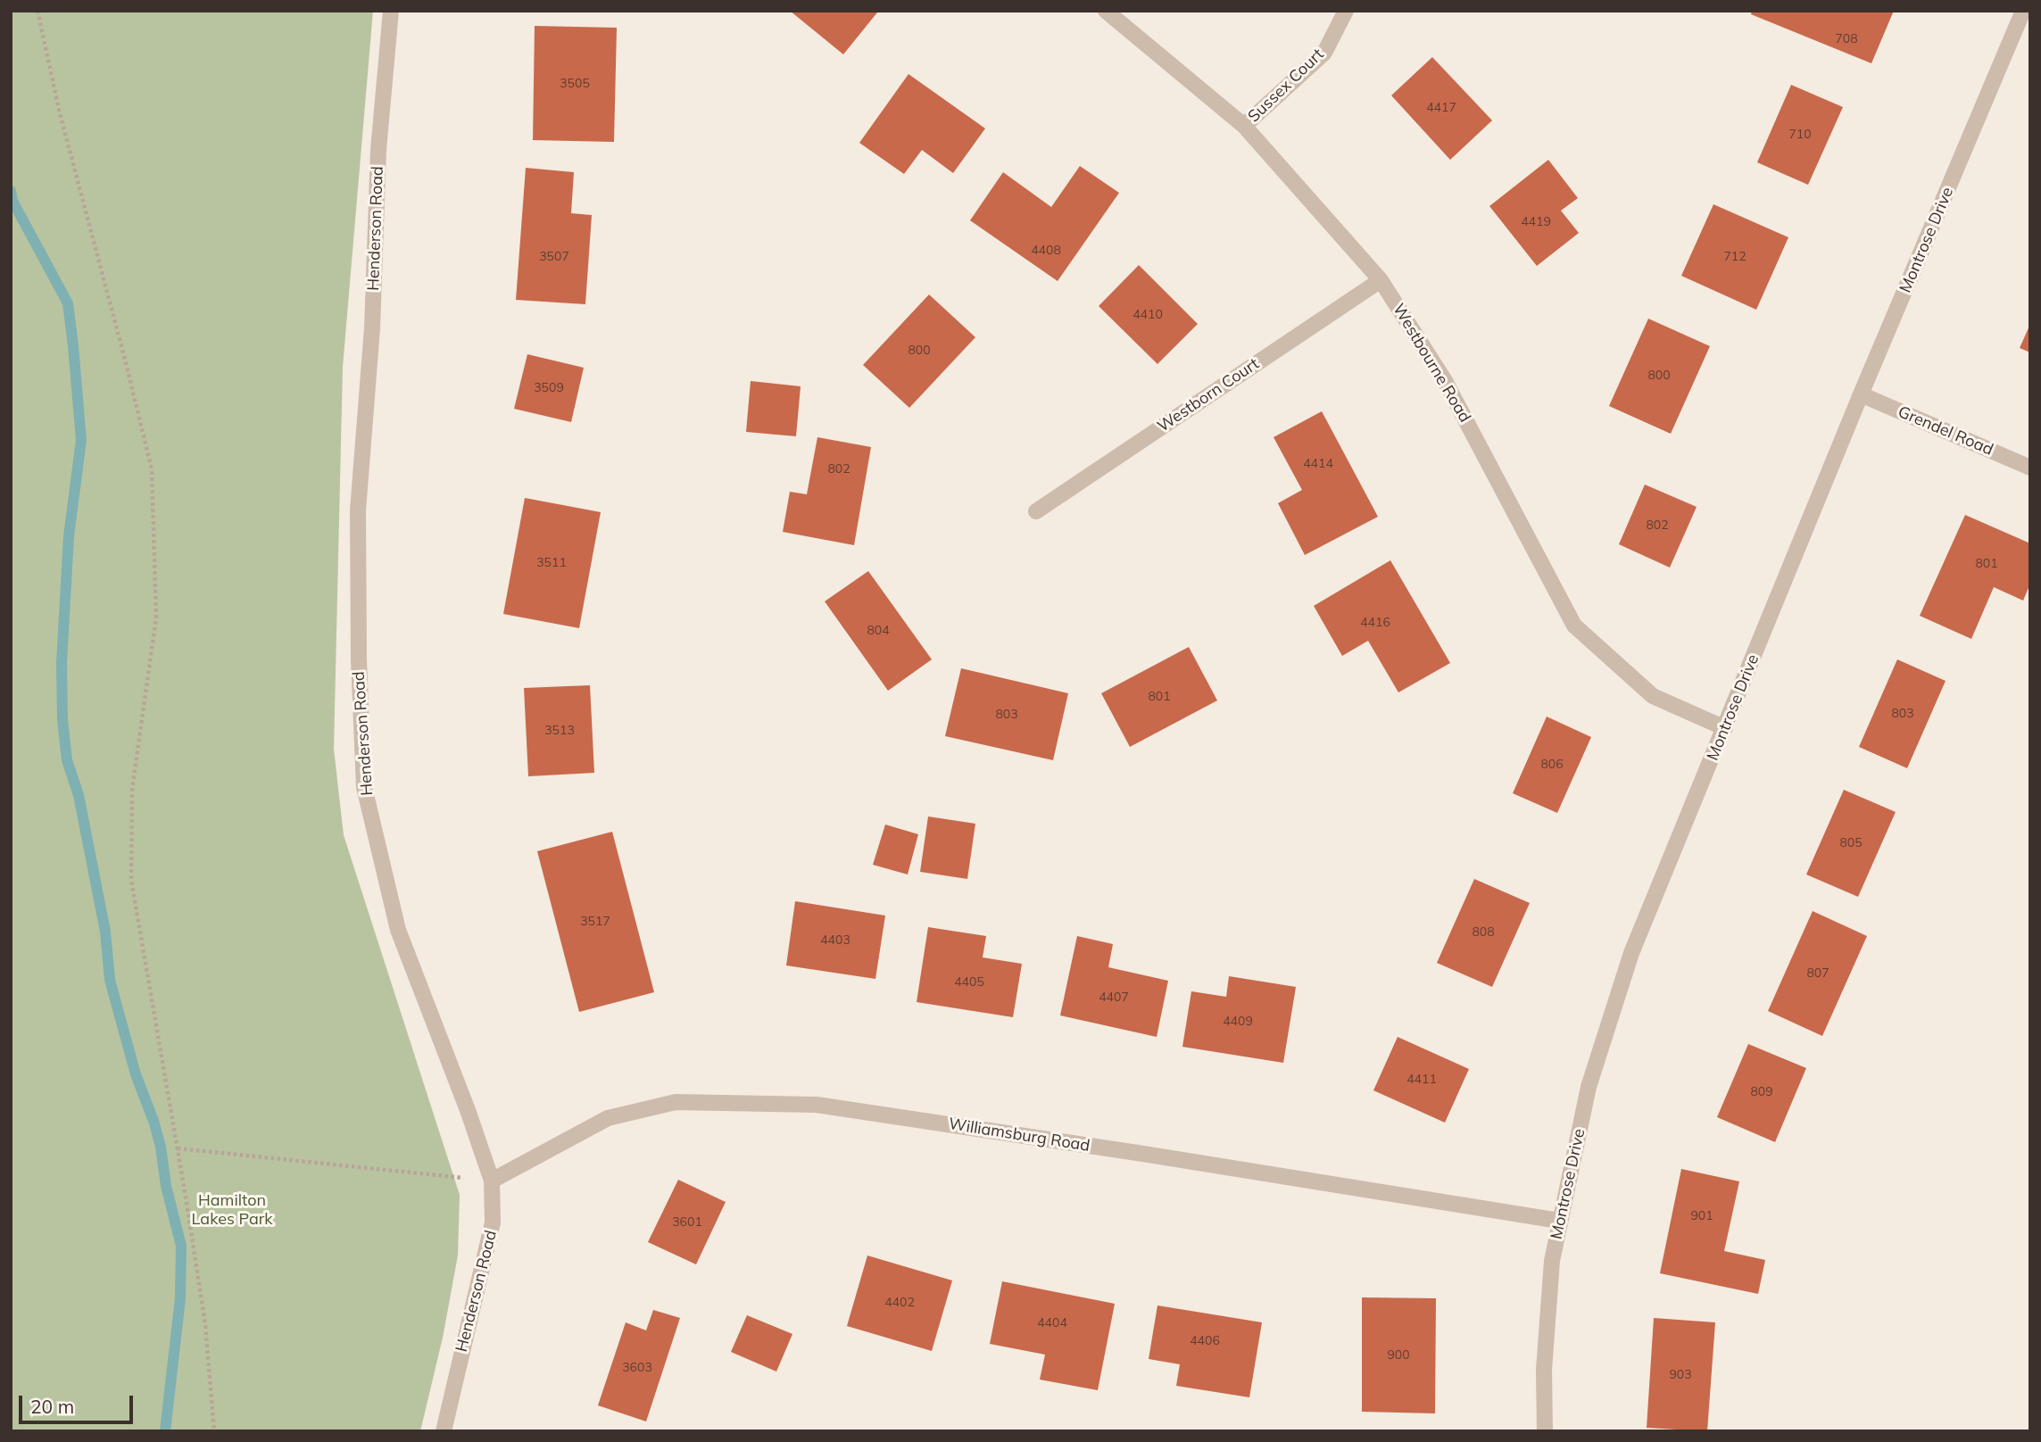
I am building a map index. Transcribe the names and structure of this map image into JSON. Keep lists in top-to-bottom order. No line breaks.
{"streets":{"street":["Sussex Court","Henderson Road","Montrose Drive","Westbourne Road","Westborn Court","Grendel Road","Williamsburg Road"]},"crossings":[["Sussex Court","Westbourne Road"],["Henderson Road","Williamsburg Road"],["Montrose Drive","Westbourne Road"],["Montrose Drive","Grendel Road"],["Montrose Drive","Williamsburg Road"],["Westbourne Road","Westborn Court"]],"parks":["Hamilton Lakes Park"],"house_numbers":["708","3505","4417","710","4419","4408","3507","712","4410","800","800","3509","4414","802","802","3511","801","4416","804","801","803","803","3513","806","805","3517","808","4403","807","4405","4407","4409","4411","809","901","3601","4402","4404","4406","900","3603","903"],"scale_bar":"20 m"}
